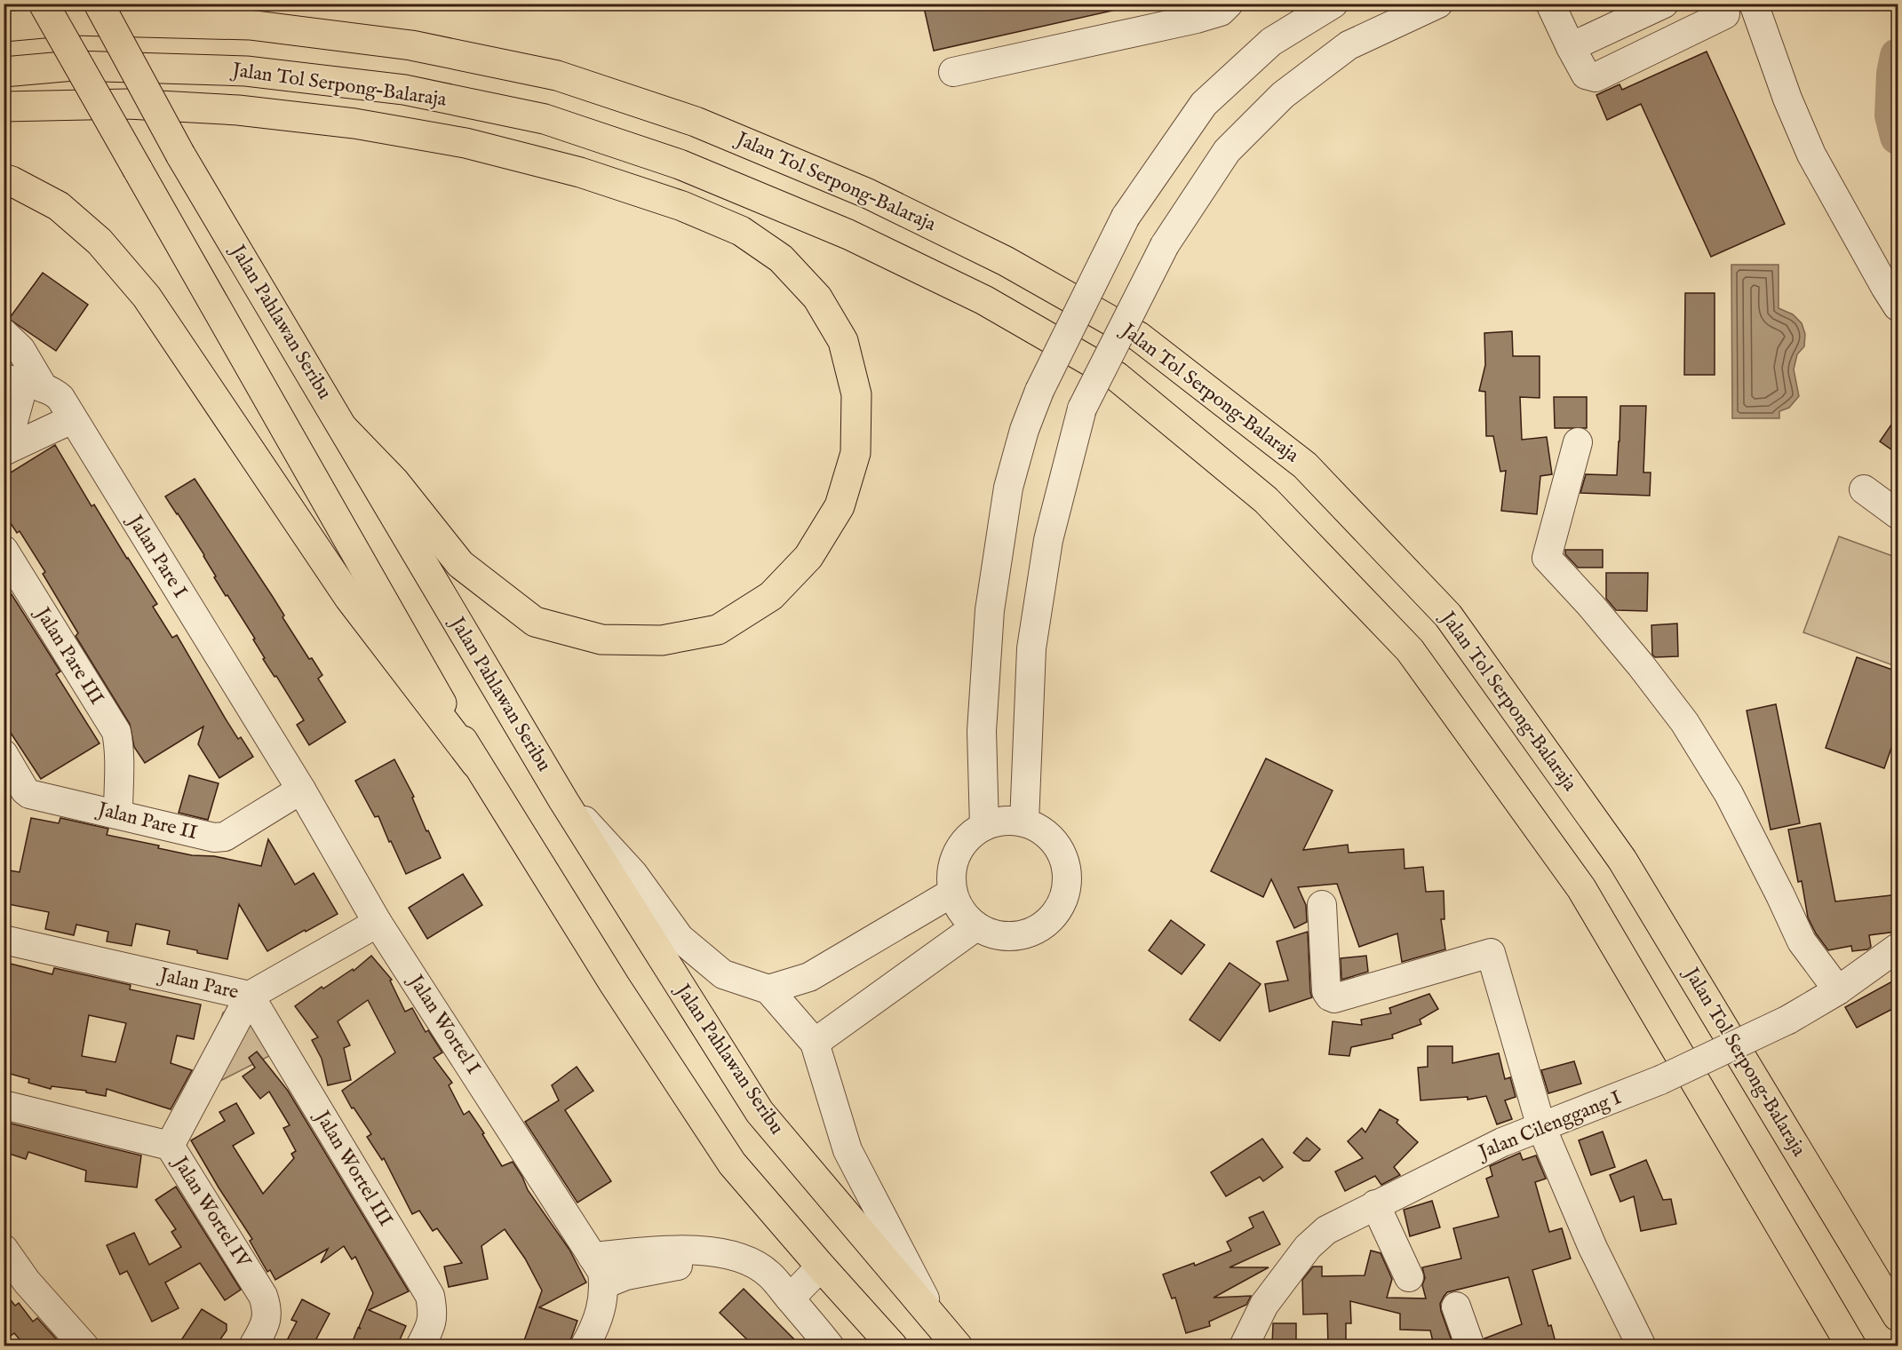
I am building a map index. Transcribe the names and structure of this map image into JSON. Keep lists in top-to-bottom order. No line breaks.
{"streets":{"main road":["Jalan Tol Serpong–Balaraja","Jalan Pahlawan Seribu"],"street":["Jalan Pare I","Jalan Pare III","Jalan Pare II","Jalan Pare","Jalan Wortel I","Jalan Cilenggang I","Jalan Wortel III","Jalan Wortel IV"]},"crossings":[["Jalan Pare I","Jalan Pare II"],["Jalan Pare I","Jalan Wortel I"],["Jalan Pare III","Jalan Pare II"],["Jalan Pare II","Jalan Wortel I"],["Jalan Pare","Jalan Wortel I"],["Jalan Pare","Jalan Wortel III"]]}
